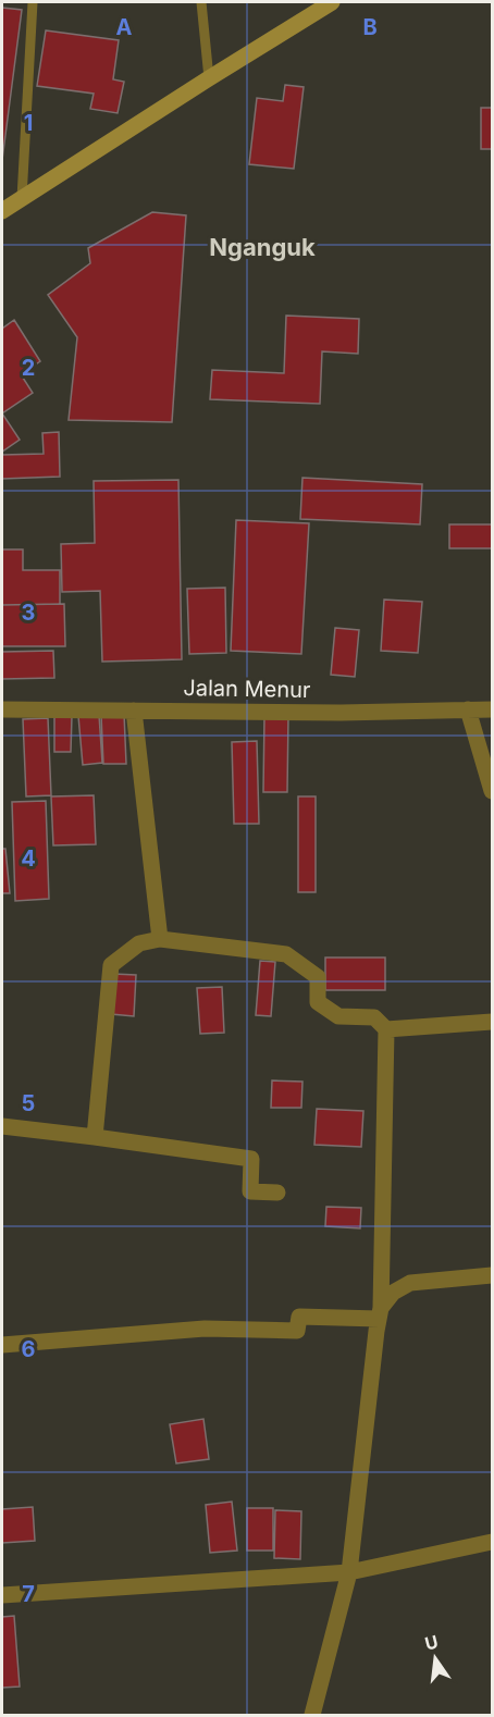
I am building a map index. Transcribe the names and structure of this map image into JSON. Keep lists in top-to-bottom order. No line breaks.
{"streets":{"street":["Jalan Menur"]},"districts":["Nganguk"],"north":"top","grid":{"columns":["A","B"],"rows":["1","2","3","4","5","6","7"]}}
